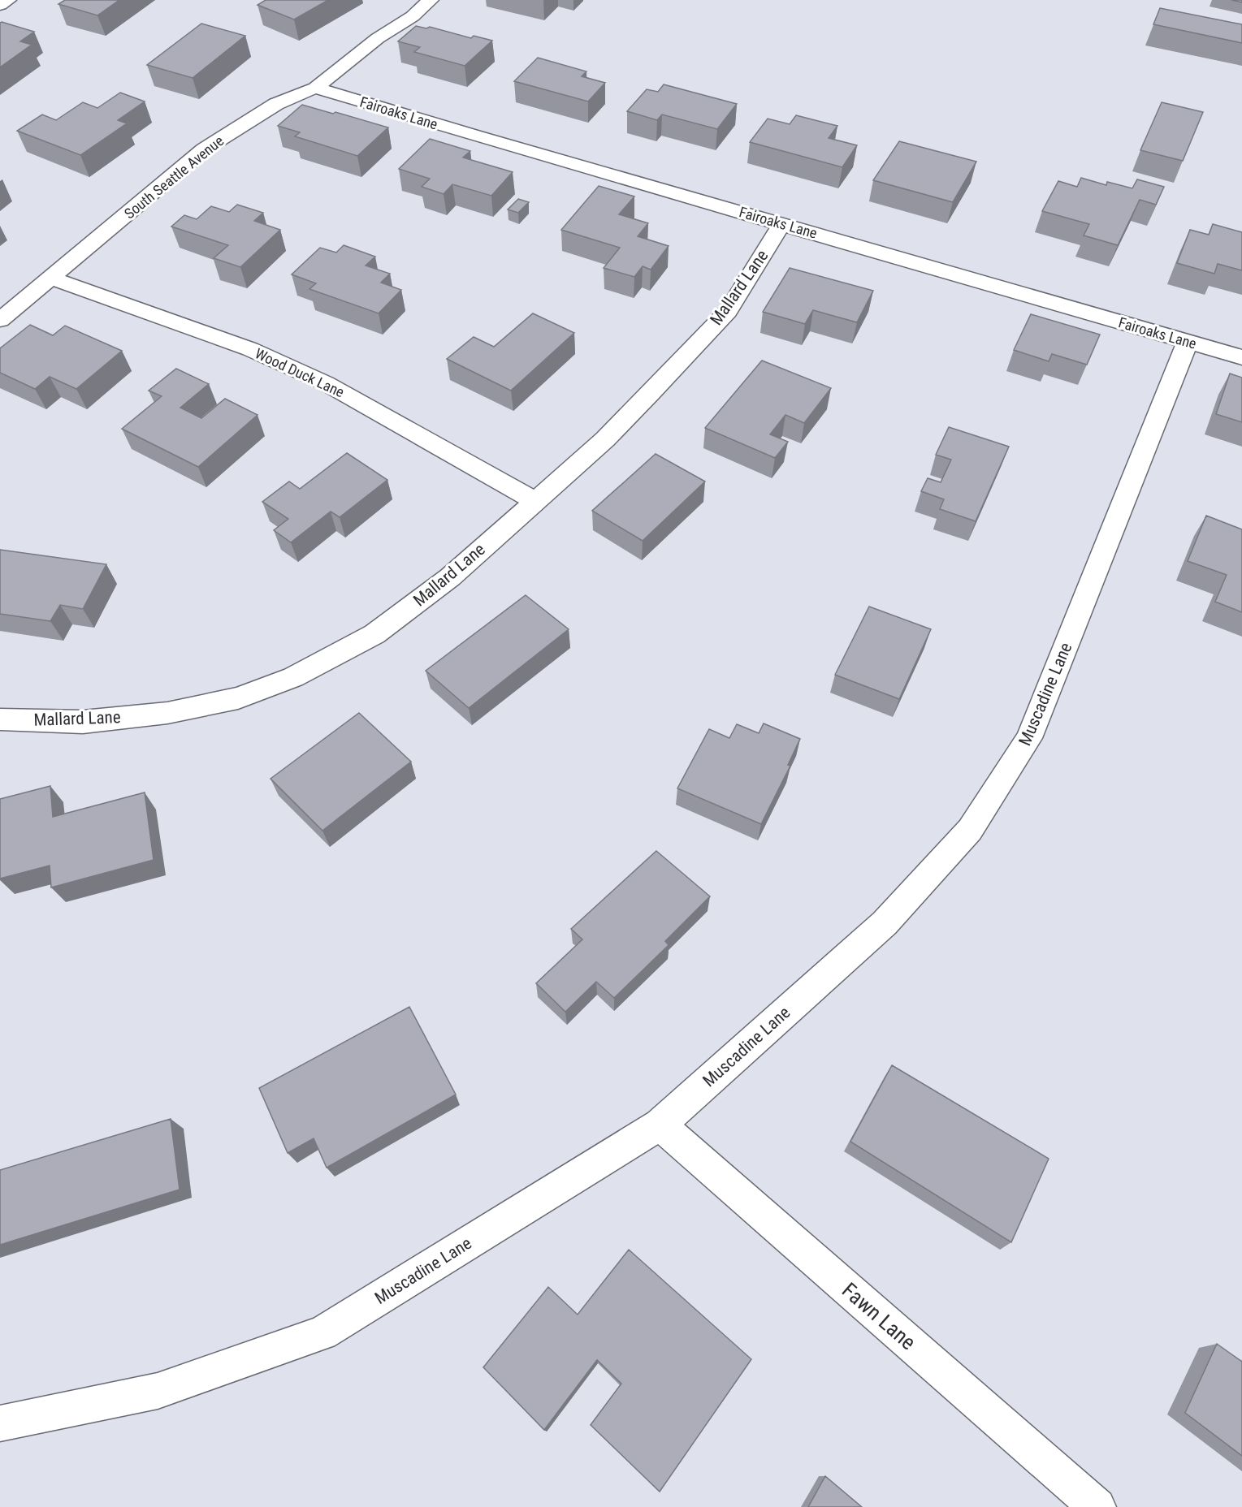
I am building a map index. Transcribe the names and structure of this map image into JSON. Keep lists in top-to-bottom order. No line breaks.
{"streets":{"street":["Fairoaks Lane","South Seattle Avenue","Mallard Lane","Wood Duck Lane","Muscadine Lane","Fawn Lane"]},"crossings":[["Fairoaks Lane","South Seattle Avenue"],["Fairoaks Lane","Mallard Lane"],["Fairoaks Lane","Muscadine Lane"],["South Seattle Avenue","Wood Duck Lane"],["Mallard Lane","Wood Duck Lane"],["Muscadine Lane","Fawn Lane"]]}
